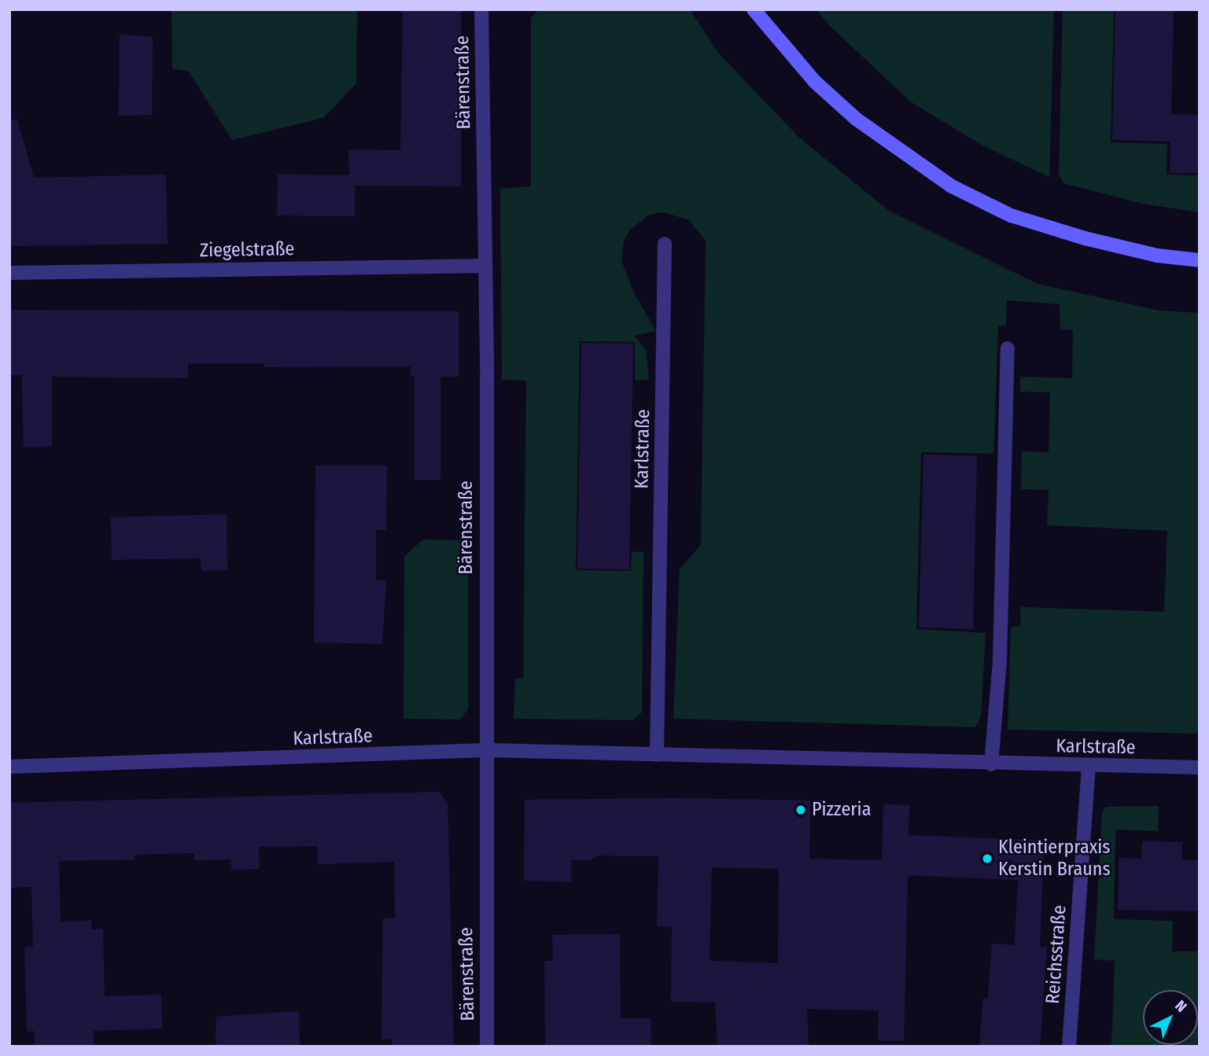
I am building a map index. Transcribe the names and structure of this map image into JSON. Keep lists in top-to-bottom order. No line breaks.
{"streets":{"street":["Bärenstraße","Ziegelstraße","Karlstraße","Reichsstraße"]},"crossings":[["Bärenstraße","Ziegelstraße"],["Bärenstraße","Karlstraße"],["Karlstraße","Reichsstraße"]],"places":["Pizzeria","Kleintierpraxis Kerstin Brauns"],"north":"top right"}
